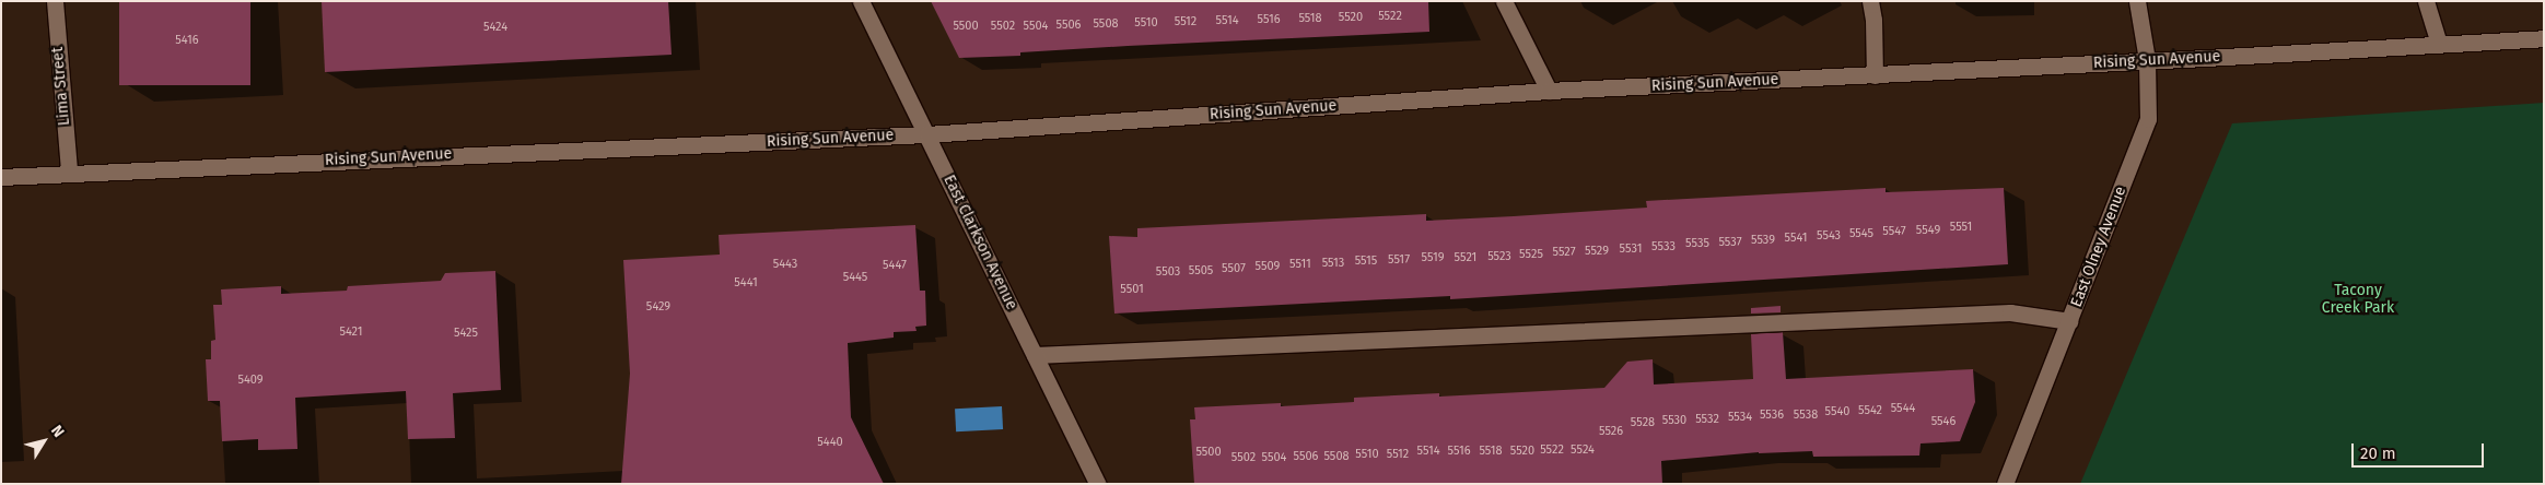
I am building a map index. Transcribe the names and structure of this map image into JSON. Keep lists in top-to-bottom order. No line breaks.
{"streets":{"main road":["Rising Sun Avenue","Lima Street","East Clarkson Avenue","East Olney Avenue"]},"crossings":[["Rising Sun Avenue","Lima Street"],["Rising Sun Avenue","East Clarkson Avenue"],["Rising Sun Avenue","East Olney Avenue"]],"parks":["Tacony Creek Park"],"house_numbers":["5522","5520","5518","5516","5514","5512","5510","5508","5506","5500","5502","5504","5424","5416","5551","5549","5547","5545","5543","5541","5539","5537","5535","5533","5531","5529","5527","5525","5523","5519","5521","5517","5515","5513","5443","5511","5447","5509","5507","5505","5503","5445","5441","5501","5429","5421","5425","5409","5544","5542","5540","5536","5538","5534","5532","5530","5546","5528","5526","5440","5522","5524","5514","5516","5518","5520","5500","5510","5512","5506","5508","5502","5504"],"scale_bar":"20 m","north":"top right"}
